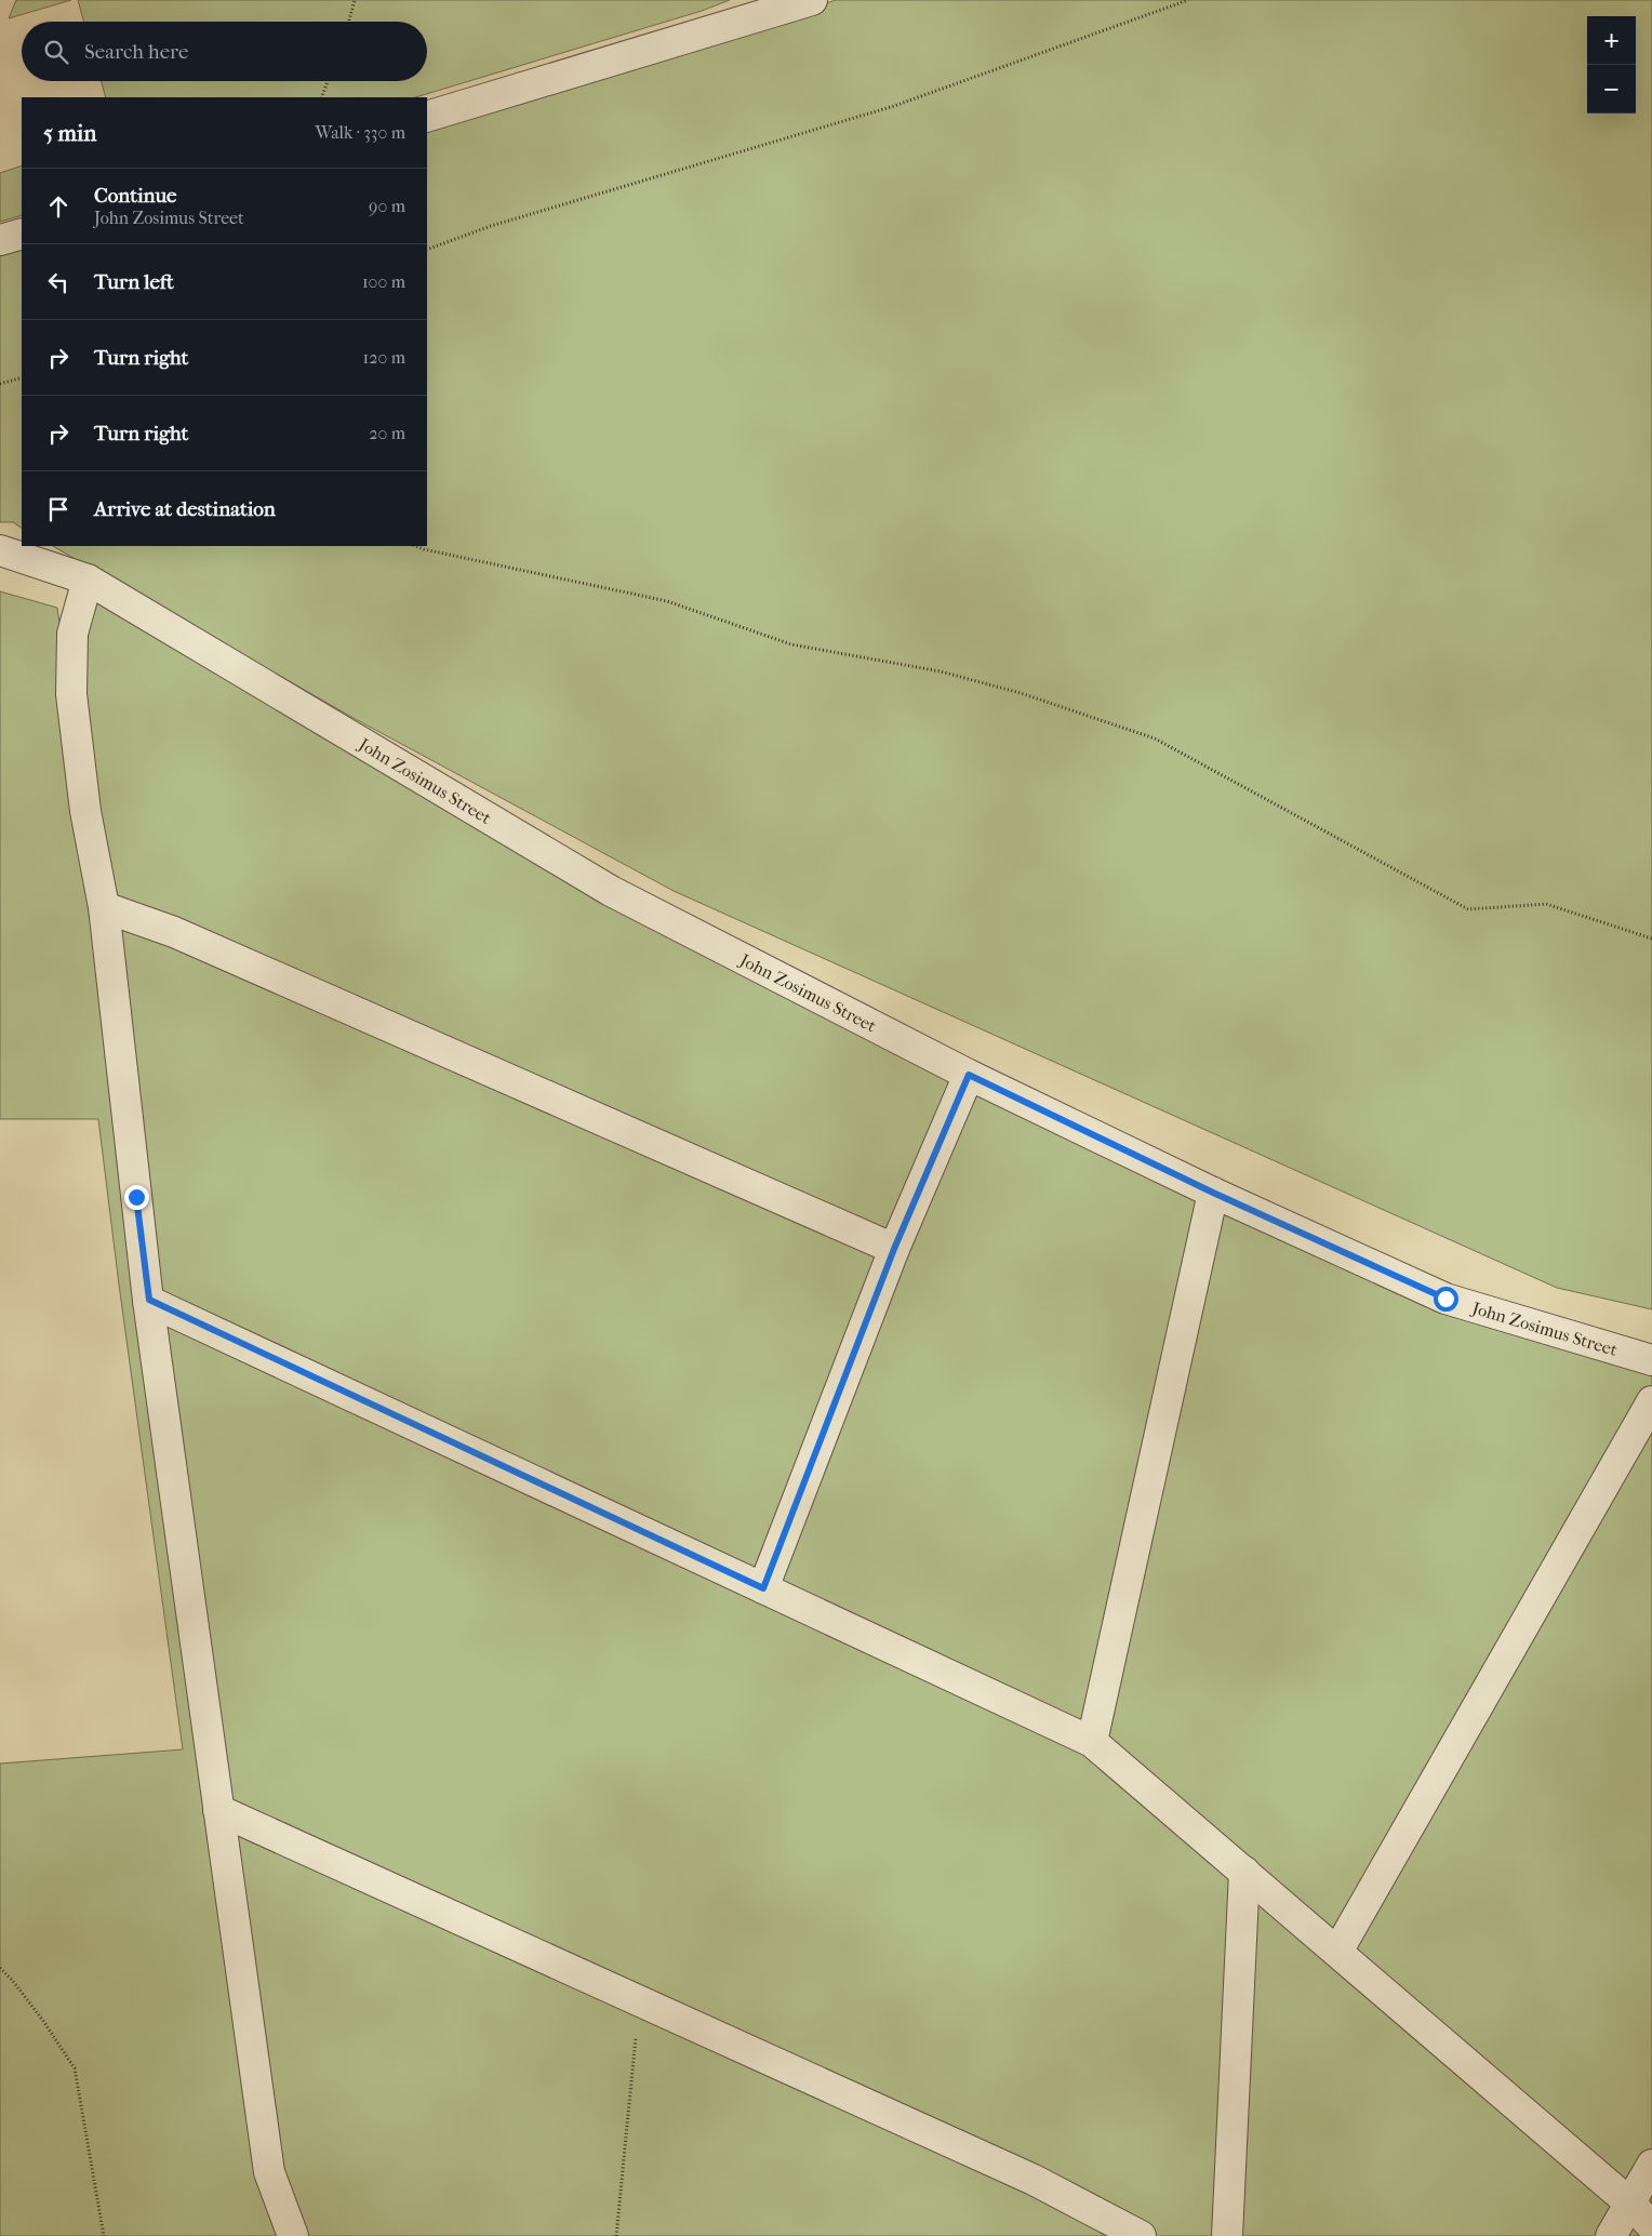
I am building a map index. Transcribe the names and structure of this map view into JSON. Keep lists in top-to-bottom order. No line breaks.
{"streets":{"street":["John Zosimus Street"]},"page":{"map_buttons":["+","−"],"search":"Search here","heading":["5 min","Walk · 330 m"],"list":[["Continue","John Zosimus Street","90 m"],["Turn left","100 m"],["Turn right","120 m"],["Turn right","20 m"],"Arrive at destination"]}}
